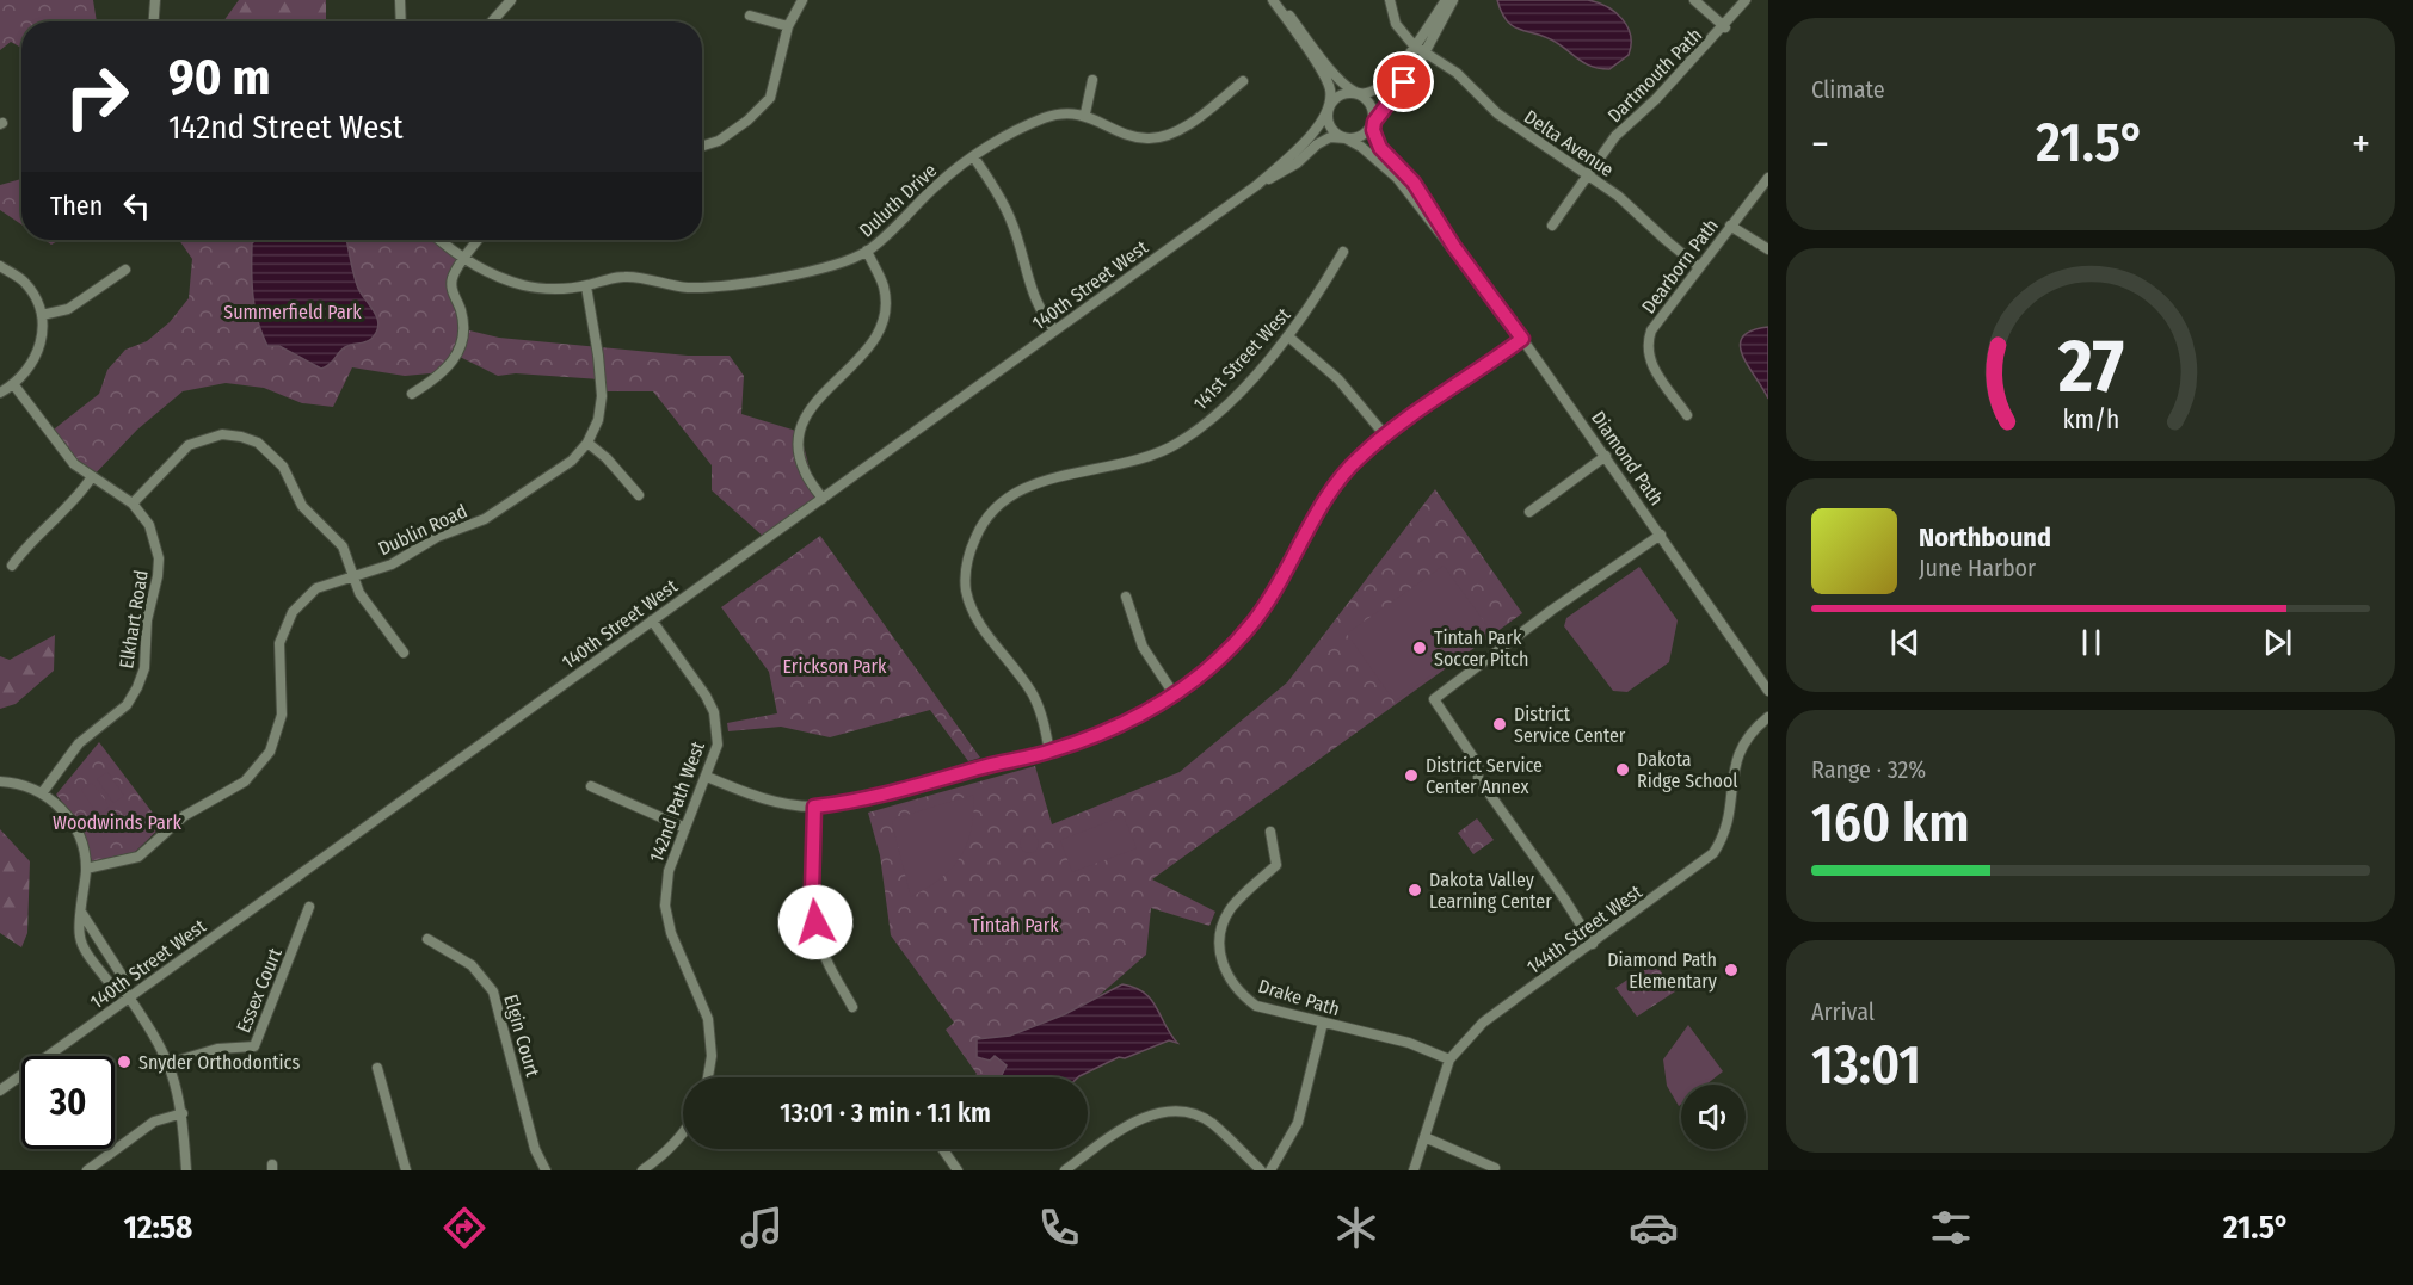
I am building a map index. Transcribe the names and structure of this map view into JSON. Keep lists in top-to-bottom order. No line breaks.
{"streets":{"street":["Dartmouth Path","Delta Avenue","Duluth Drive","Dearborn Path","140th Street West","141st Street West","Diamond Path","Dublin Road","Elkhart Road","142nd Path West","144th Street West","Essex Court","Drake Path","Elgin Court"]},"crossings":[["Dartmouth Path","Delta Avenue"],["Delta Avenue","Dearborn Path"],["Duluth Drive","Dublin Road"],["140th Street West","Diamond Path"],["140th Street West","142nd Path West"],["144th Street West","Drake Path"]],"parks":["Summerfield Park","Erickson Park","Woodwinds Park","Tintah Park"],"places":["Tintah Park Soccer Pitch","District Service Center","Dakota Ridge School","District Service Center Annex","Dakota Valley Learning Center","Diamond Path Elementary","Snyder Orthodontics"],"page":{"tile":["Climate",["Range · 32%","160 km"],["Arrival","13:01"]],"turn":["90 m","142nd Street West"],"heat":["−","21.5°","+"],"then":"Then","song":["Northbound","June Harbor"],"limit":"30","trip":"13:01 · 3 min · 1.1 km","tabs":["12:58","21.5°"],"gauge":["27","km/h"]}}
